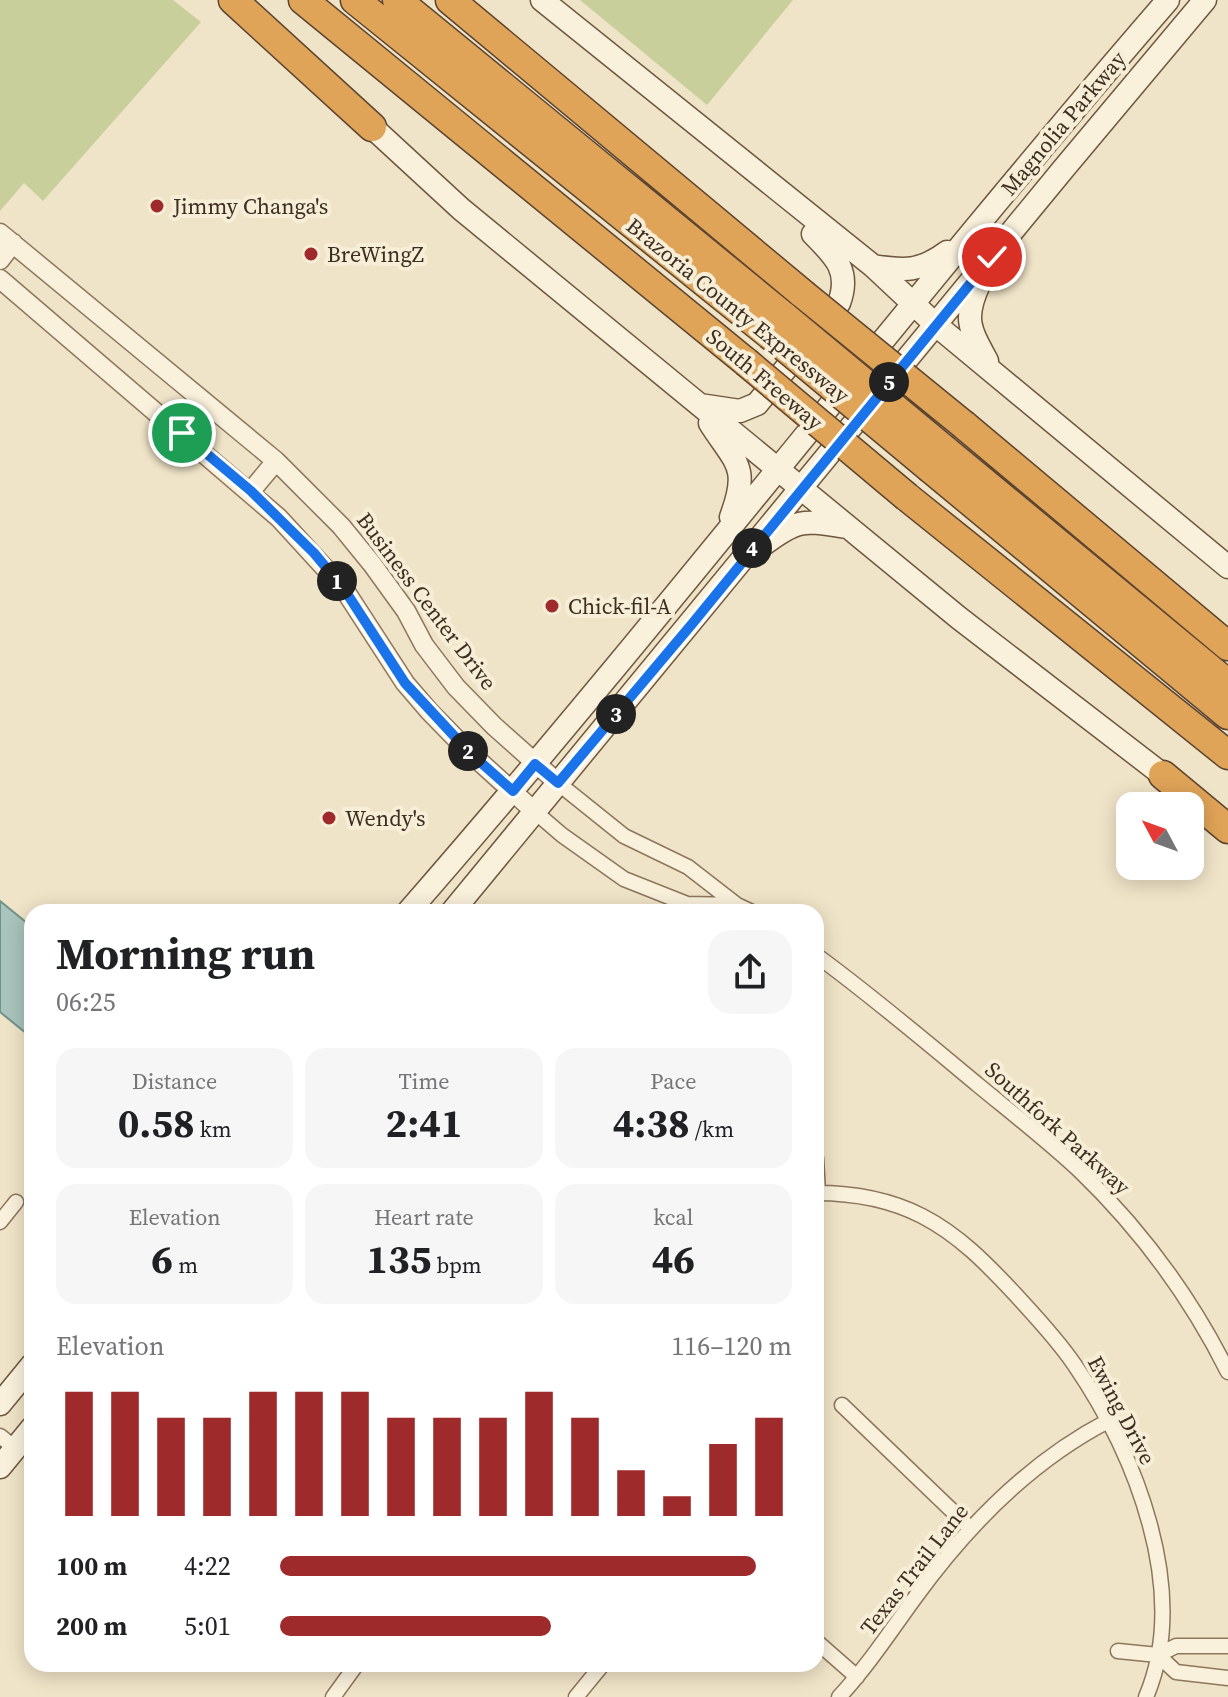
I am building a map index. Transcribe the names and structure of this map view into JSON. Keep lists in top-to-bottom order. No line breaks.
{"streets":{"highway":["Brazoria County Expressway","South Freeway"],"main road":["Magnolia Parkway"],"street":["Business Center Drive","Southfork Parkway","Ewing Drive","Texas Trail Lane"]},"crossings":[["Magnolia Parkway","Business Center Drive"],["Ewing Drive","Texas Trail Lane"]],"places":["Jimmy Changa's","BreWingZ","Chick-fil-A","Wendy's"],"north":"top left","page":{"pins":["5","4","1","3","2"],"heading":["Morning run","06:25"],"stats":[["Distance","0.58 km"],["Time","2:41"],["Pace","4:38 /km"],["Elevation","6 m"],["Heart rate","135 bpm"],["kcal","46"]],"chart":["Elevation","116–120 m"],"list":[{"name":"100 m","note":"4:22"},{"name":"200 m","note":"5:01"}]}}
